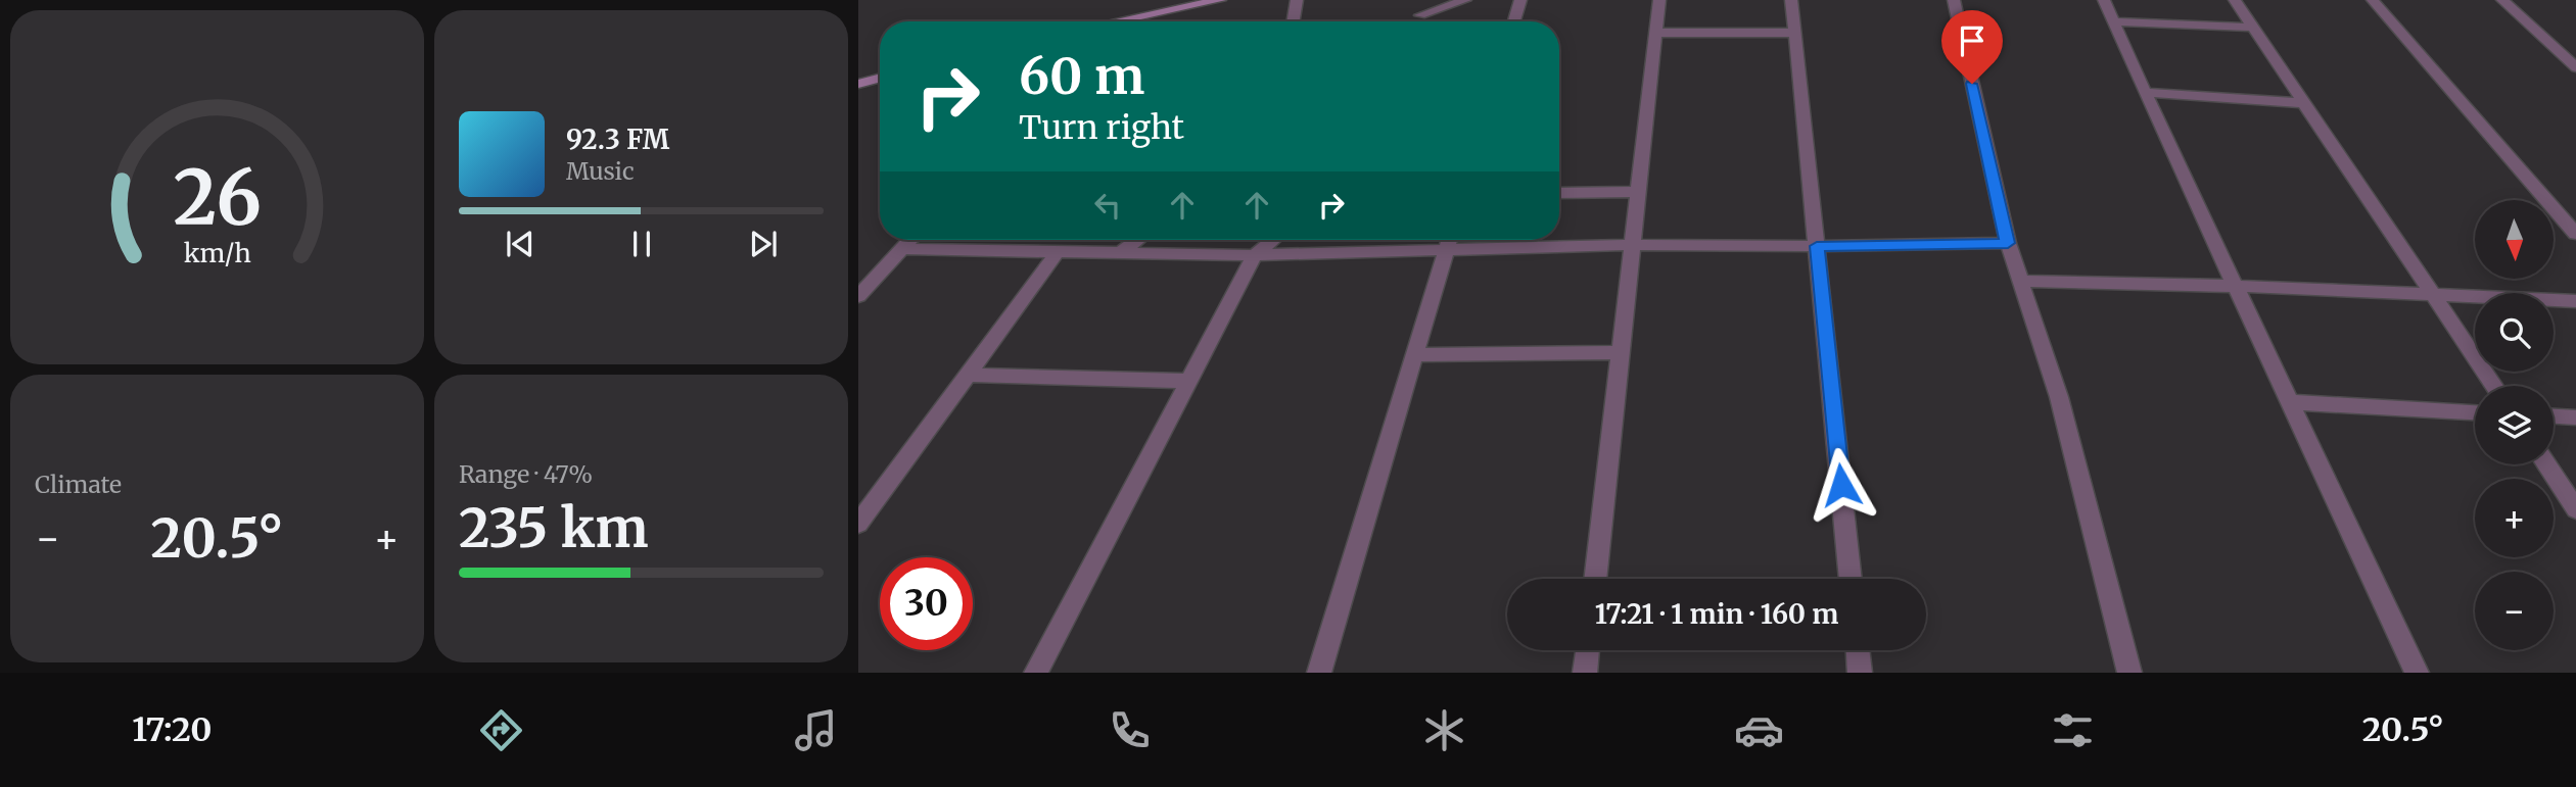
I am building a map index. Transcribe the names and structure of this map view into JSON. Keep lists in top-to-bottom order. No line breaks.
{"north":"bottom","page":{"turn":["60 m","Turn right"],"song":["92.3 FM","Music"],"map_buttons":["+","−"],"tile":["Climate",["Range · 47%","235 km"]],"heat":["−","20.5°","+"],"limit":"30","trip":"17:21 · 1 min · 160 m","tabs":["17:20","20.5°"],"gauge":["26","km/h"]}}
